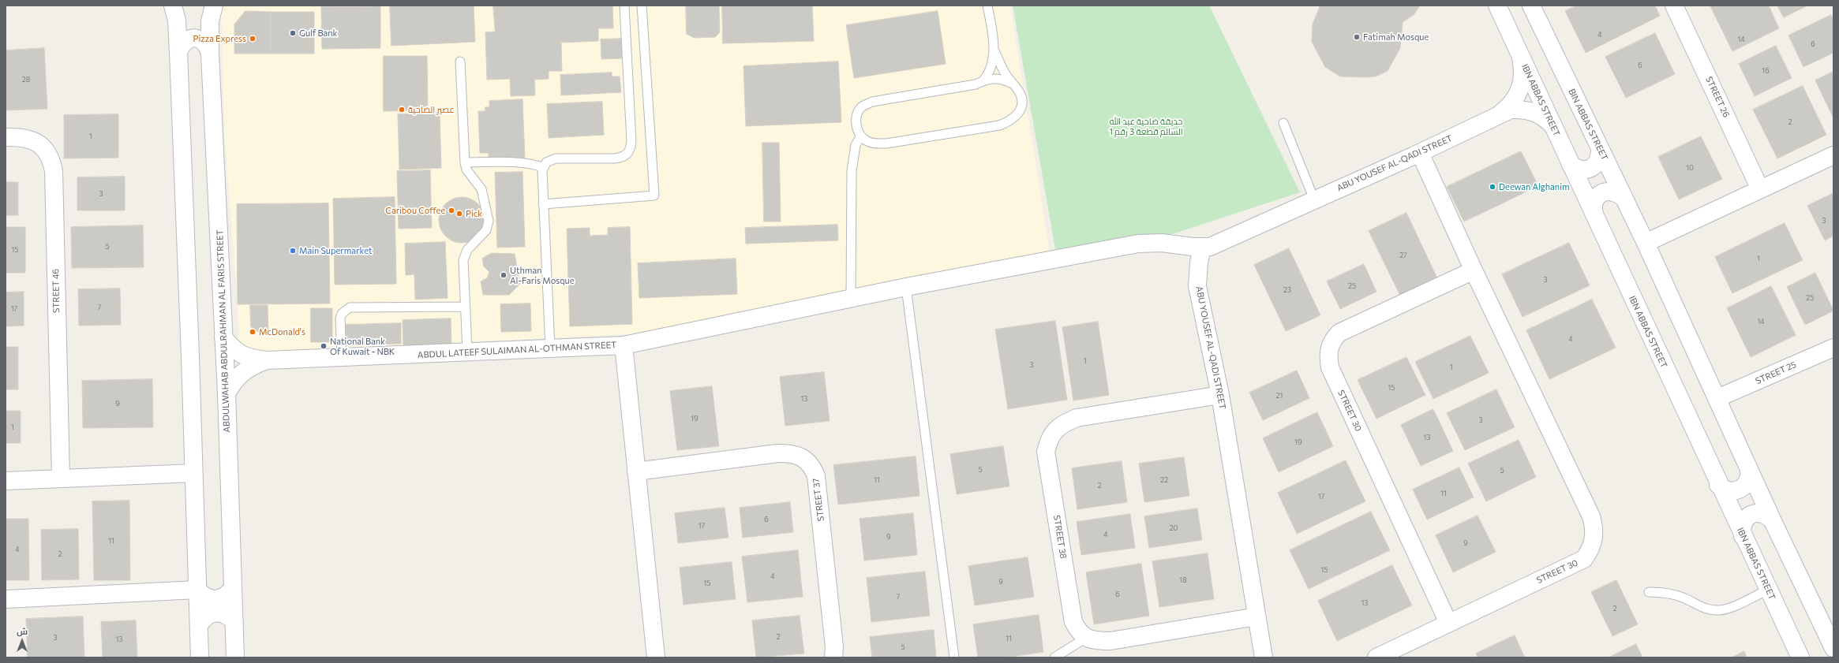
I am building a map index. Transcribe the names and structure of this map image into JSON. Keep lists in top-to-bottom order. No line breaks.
{"streets":{"street":["STREET 26","IBN ABBAS STREET","BIN ABBAS STREET","ABU YOUSEF AL-QADI STREET","STREET 46","ABDULWAHAB ABDULRAHMAN AL FARIS STREET","ABDUL LATEEF SULAIMAN AL-OTHMAN STREET","STREET 25","STREET 30","STREET 37","STREET 38"]},"crossings":[["IBN ABBAS STREET","ABU YOUSEF AL-QADI STREET"],["ABU YOUSEF AL-QADI STREET","STREET 30"],["ABU YOUSEF AL-QADI STREET","STREET 38"],["ABDULWAHAB ABDULRAHMAN AL FARIS STREET","ABDUL LATEEF SULAIMAN AL-OTHMAN STREET"],["ABDUL LATEEF SULAIMAN AL-OTHMAN STREET","STREET 37"]],"parks":["حديقة ضاحية عبد الله السالم قطعة 3 رقم 1"],"places":["Gulf Bank","Fatimah Mosque","Pizza Express","عصير الضاحية","Deewan Alghanim","Caribou Coffee","Pick","Main Supermarket","Uthman Al-Faris Mosque","McDonald's","National Bank Of Kuwait - NBK"],"house_numbers":["4","14","6","6","16","28","2","1","10","3","3","5","15","27","1","3","25","23","25","7","17","14","4","1","3","1","15","21","13","9","19","3","1","13","19","5","5","11","22","2","11","17","6","17","20","4","9","11","9","4","2","15","4","18","9","15","6","7","13","2","2","3","11","13","5"],"north":"top"}
